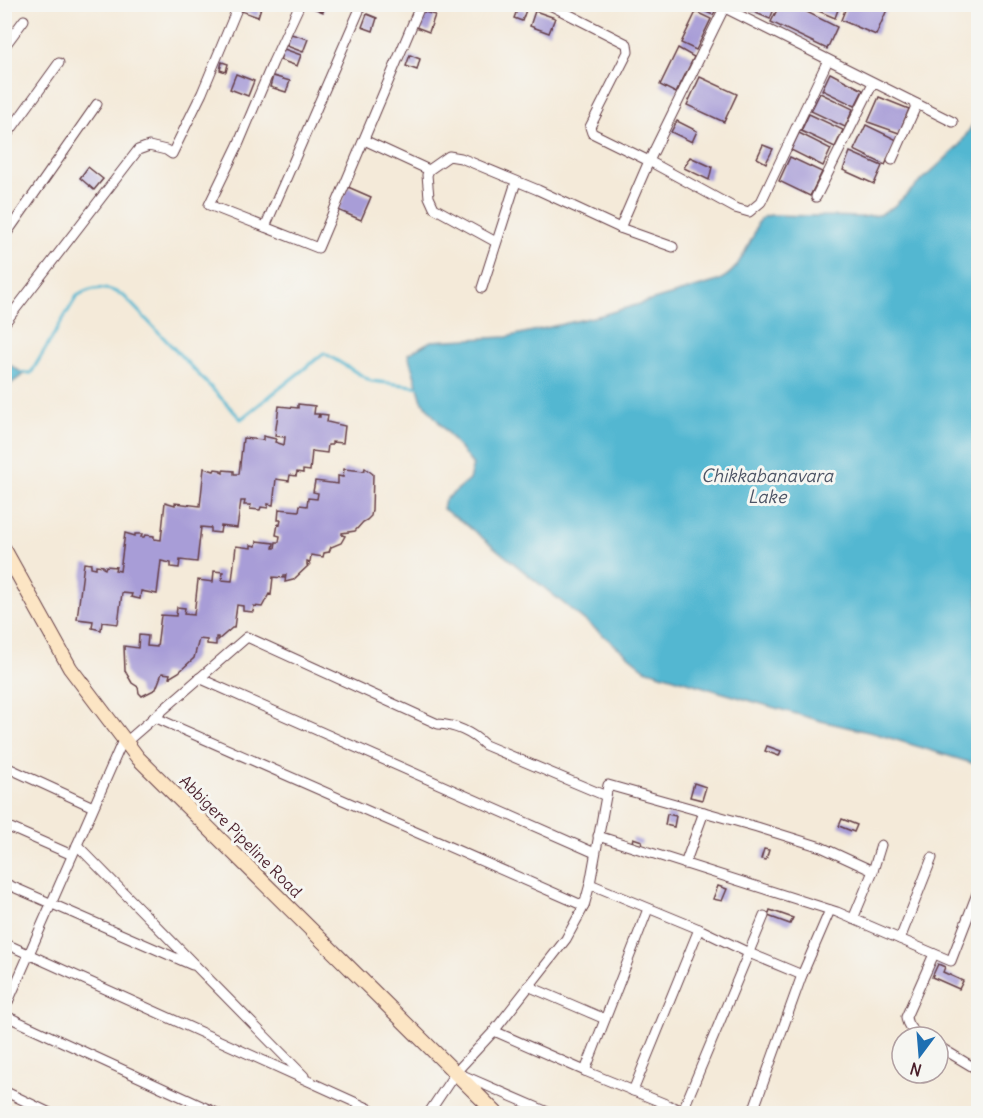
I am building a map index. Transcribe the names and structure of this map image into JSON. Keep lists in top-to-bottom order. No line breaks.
{"streets":{"main road":["Abbigere Pipeline Road"]},"water":["Chikkabanavara Lake"],"north":"bottom"}
